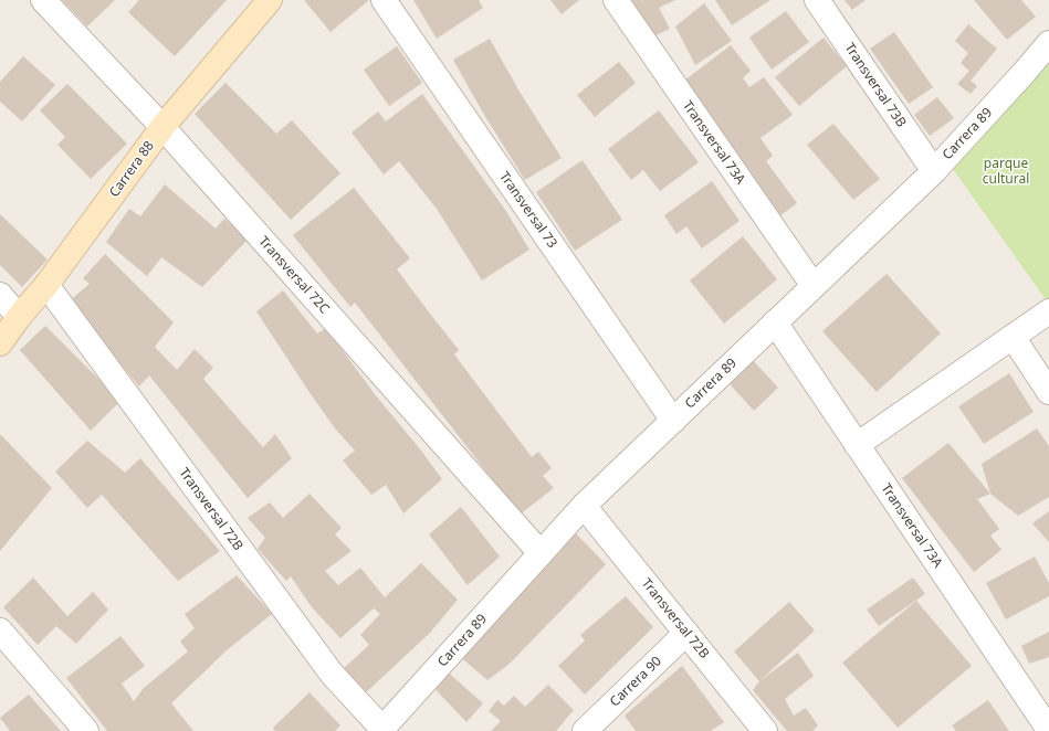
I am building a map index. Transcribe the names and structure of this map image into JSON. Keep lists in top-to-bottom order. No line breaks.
{"streets":{"street":["Transversal 73B","Carrera 89","Transversal 73A","Carrera 88","Transversal 73","Transversal 72C","Transversal 72B","Carrera 90"]},"crossings":[["Transversal 73B","Carrera 89"],["Carrera 89","Transversal 73A"],["Carrera 89","Transversal 73"],["Carrera 89","Transversal 72C"],["Carrera 89","Transversal 72B"],["Carrera 88","Transversal 72C"],["Carrera 88","Transversal 72B"],["Transversal 72B","Carrera 90"]],"parks":["parque cultural"]}
